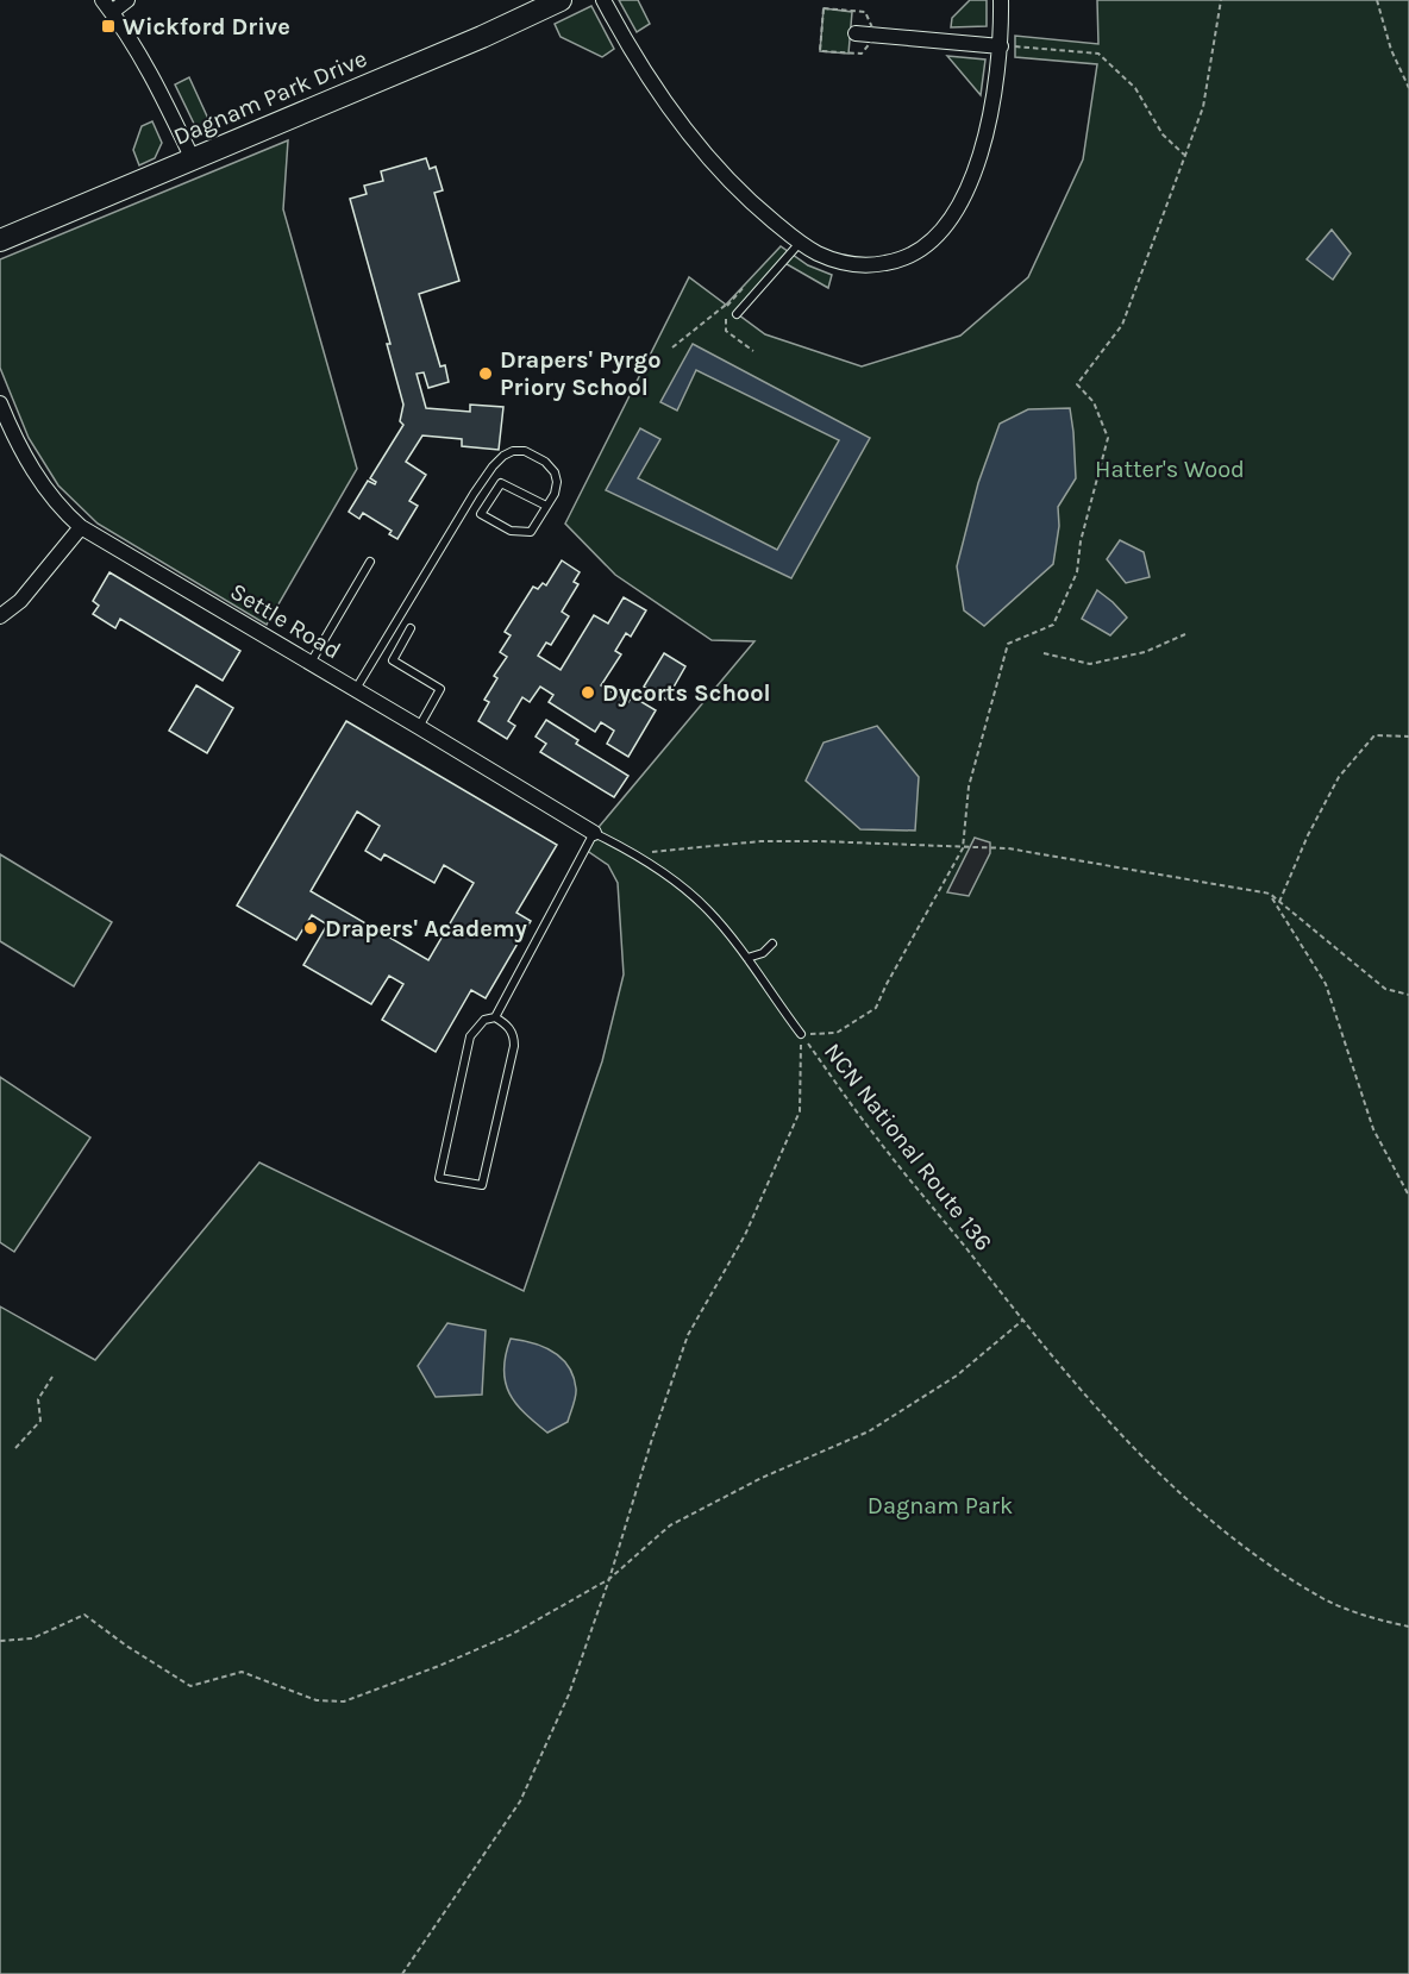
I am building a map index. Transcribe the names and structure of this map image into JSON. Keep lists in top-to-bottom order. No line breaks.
{"streets":{"street":["Dagnam Park Drive","Settle Road"],"path":["NCN National Route 136"]},"parks":["Hatter's Wood","Dagnam Park"],"places":{"transit":["Wickford Drive"],"other":["Drapers' Pyrgo Priory School","Dycorts School","Drapers' Academy"]}}
